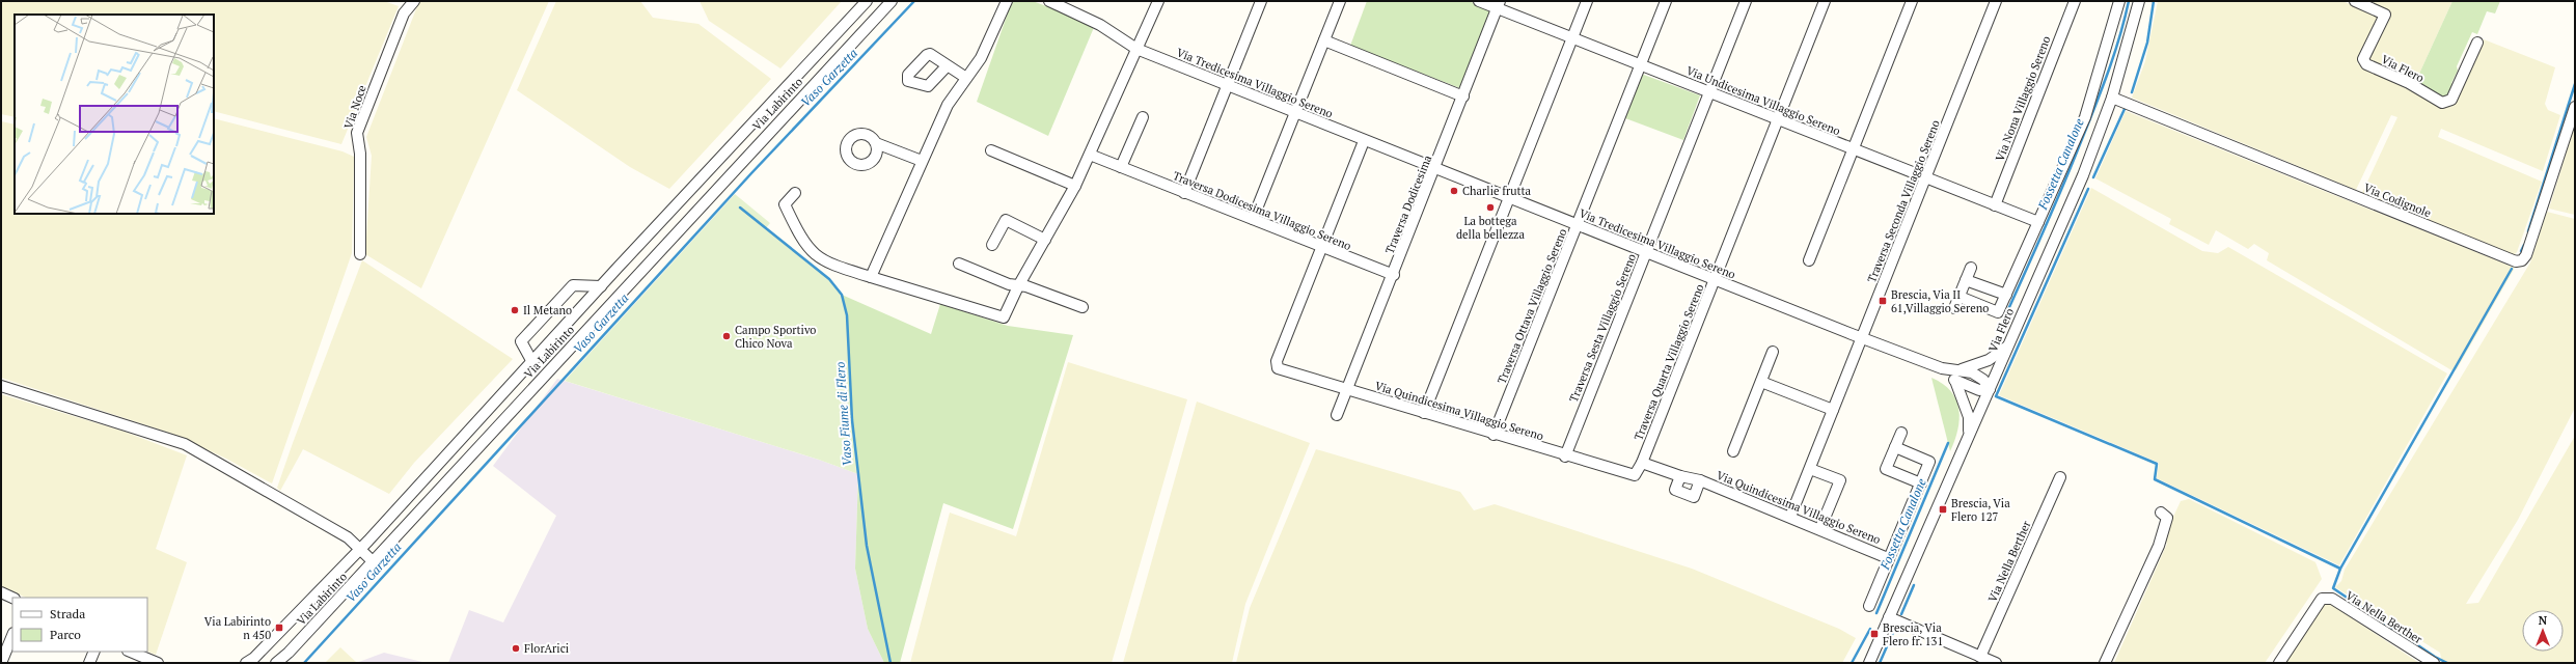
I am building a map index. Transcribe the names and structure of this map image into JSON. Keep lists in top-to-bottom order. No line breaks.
{"streets":{"street":["Via Flero","Via Tredicesima Villaggio Sereno","Via Nona Villaggio Sereno","Via Undicesima Villaggio Sereno","Via Labirinto","Via Noce","Via Codignole","Traversa Seconda Villaggio Sereno","Traversa Dodicesima","Traversa Dodicesima Villaggio Sereno","Traversa Ottava Villaggio Sereno","Traversa Sesta Villaggio Sereno","Traversa Quarta Villaggio Sereno","Via Quindicesima Villaggio Sereno","Via Nella Berther"]},"crossings":[["Via Flero","Via Tredicesima Villaggio Sereno"],["Via Flero","Via Undicesima Villaggio Sereno"],["Via Flero","Via Codignole"],["Via Tredicesima Villaggio Sereno","Traversa Seconda Villaggio Sereno"],["Via Tredicesima Villaggio Sereno","Traversa Dodicesima"],["Via Tredicesima Villaggio Sereno","Traversa Ottava Villaggio Sereno"],["Via Tredicesima Villaggio Sereno","Traversa Sesta Villaggio Sereno"],["Via Tredicesima Villaggio Sereno","Traversa Quarta Villaggio Sereno"],["Via Nona Villaggio Sereno","Via Undicesima Villaggio Sereno"],["Via Undicesima Villaggio Sereno","Traversa Seconda Villaggio Sereno"],["Via Undicesima Villaggio Sereno","Traversa Dodicesima"],["Via Undicesima Villaggio Sereno","Traversa Ottava Villaggio Sereno"],["Via Undicesima Villaggio Sereno","Traversa Sesta Villaggio Sereno"],["Via Undicesima Villaggio Sereno","Traversa Quarta Villaggio Sereno"],["Traversa Seconda Villaggio Sereno","Via Quindicesima Villaggio Sereno"],["Traversa Dodicesima","Traversa Dodicesima Villaggio Sereno"],["Traversa Dodicesima","Via Quindicesima Villaggio Sereno"],["Traversa Dodicesima Villaggio Sereno","Via Quindicesima Villaggio Sereno"],["Traversa Ottava Villaggio Sereno","Via Quindicesima Villaggio Sereno"],["Traversa Sesta Villaggio Sereno","Via Quindicesima Villaggio Sereno"],["Traversa Quarta Villaggio Sereno","Via Quindicesima Villaggio Sereno"]],"water":["Vaso Garzetta","Fossetta Canalone","Vaso Fiume di Flero"],"places":{"other":["Charlie frutta","La bottega della bellezza","Il Metano","Campo Sportivo Chico Nova","FlorArici"],"transit":["Brescia, Via II 61,Villaggio Sereno","Brescia, Via Flero 127","Via Labirinto n 450","Brescia, Via Flero fr. 131"]},"legend":["Strada","Parco"],"north":"top"}
